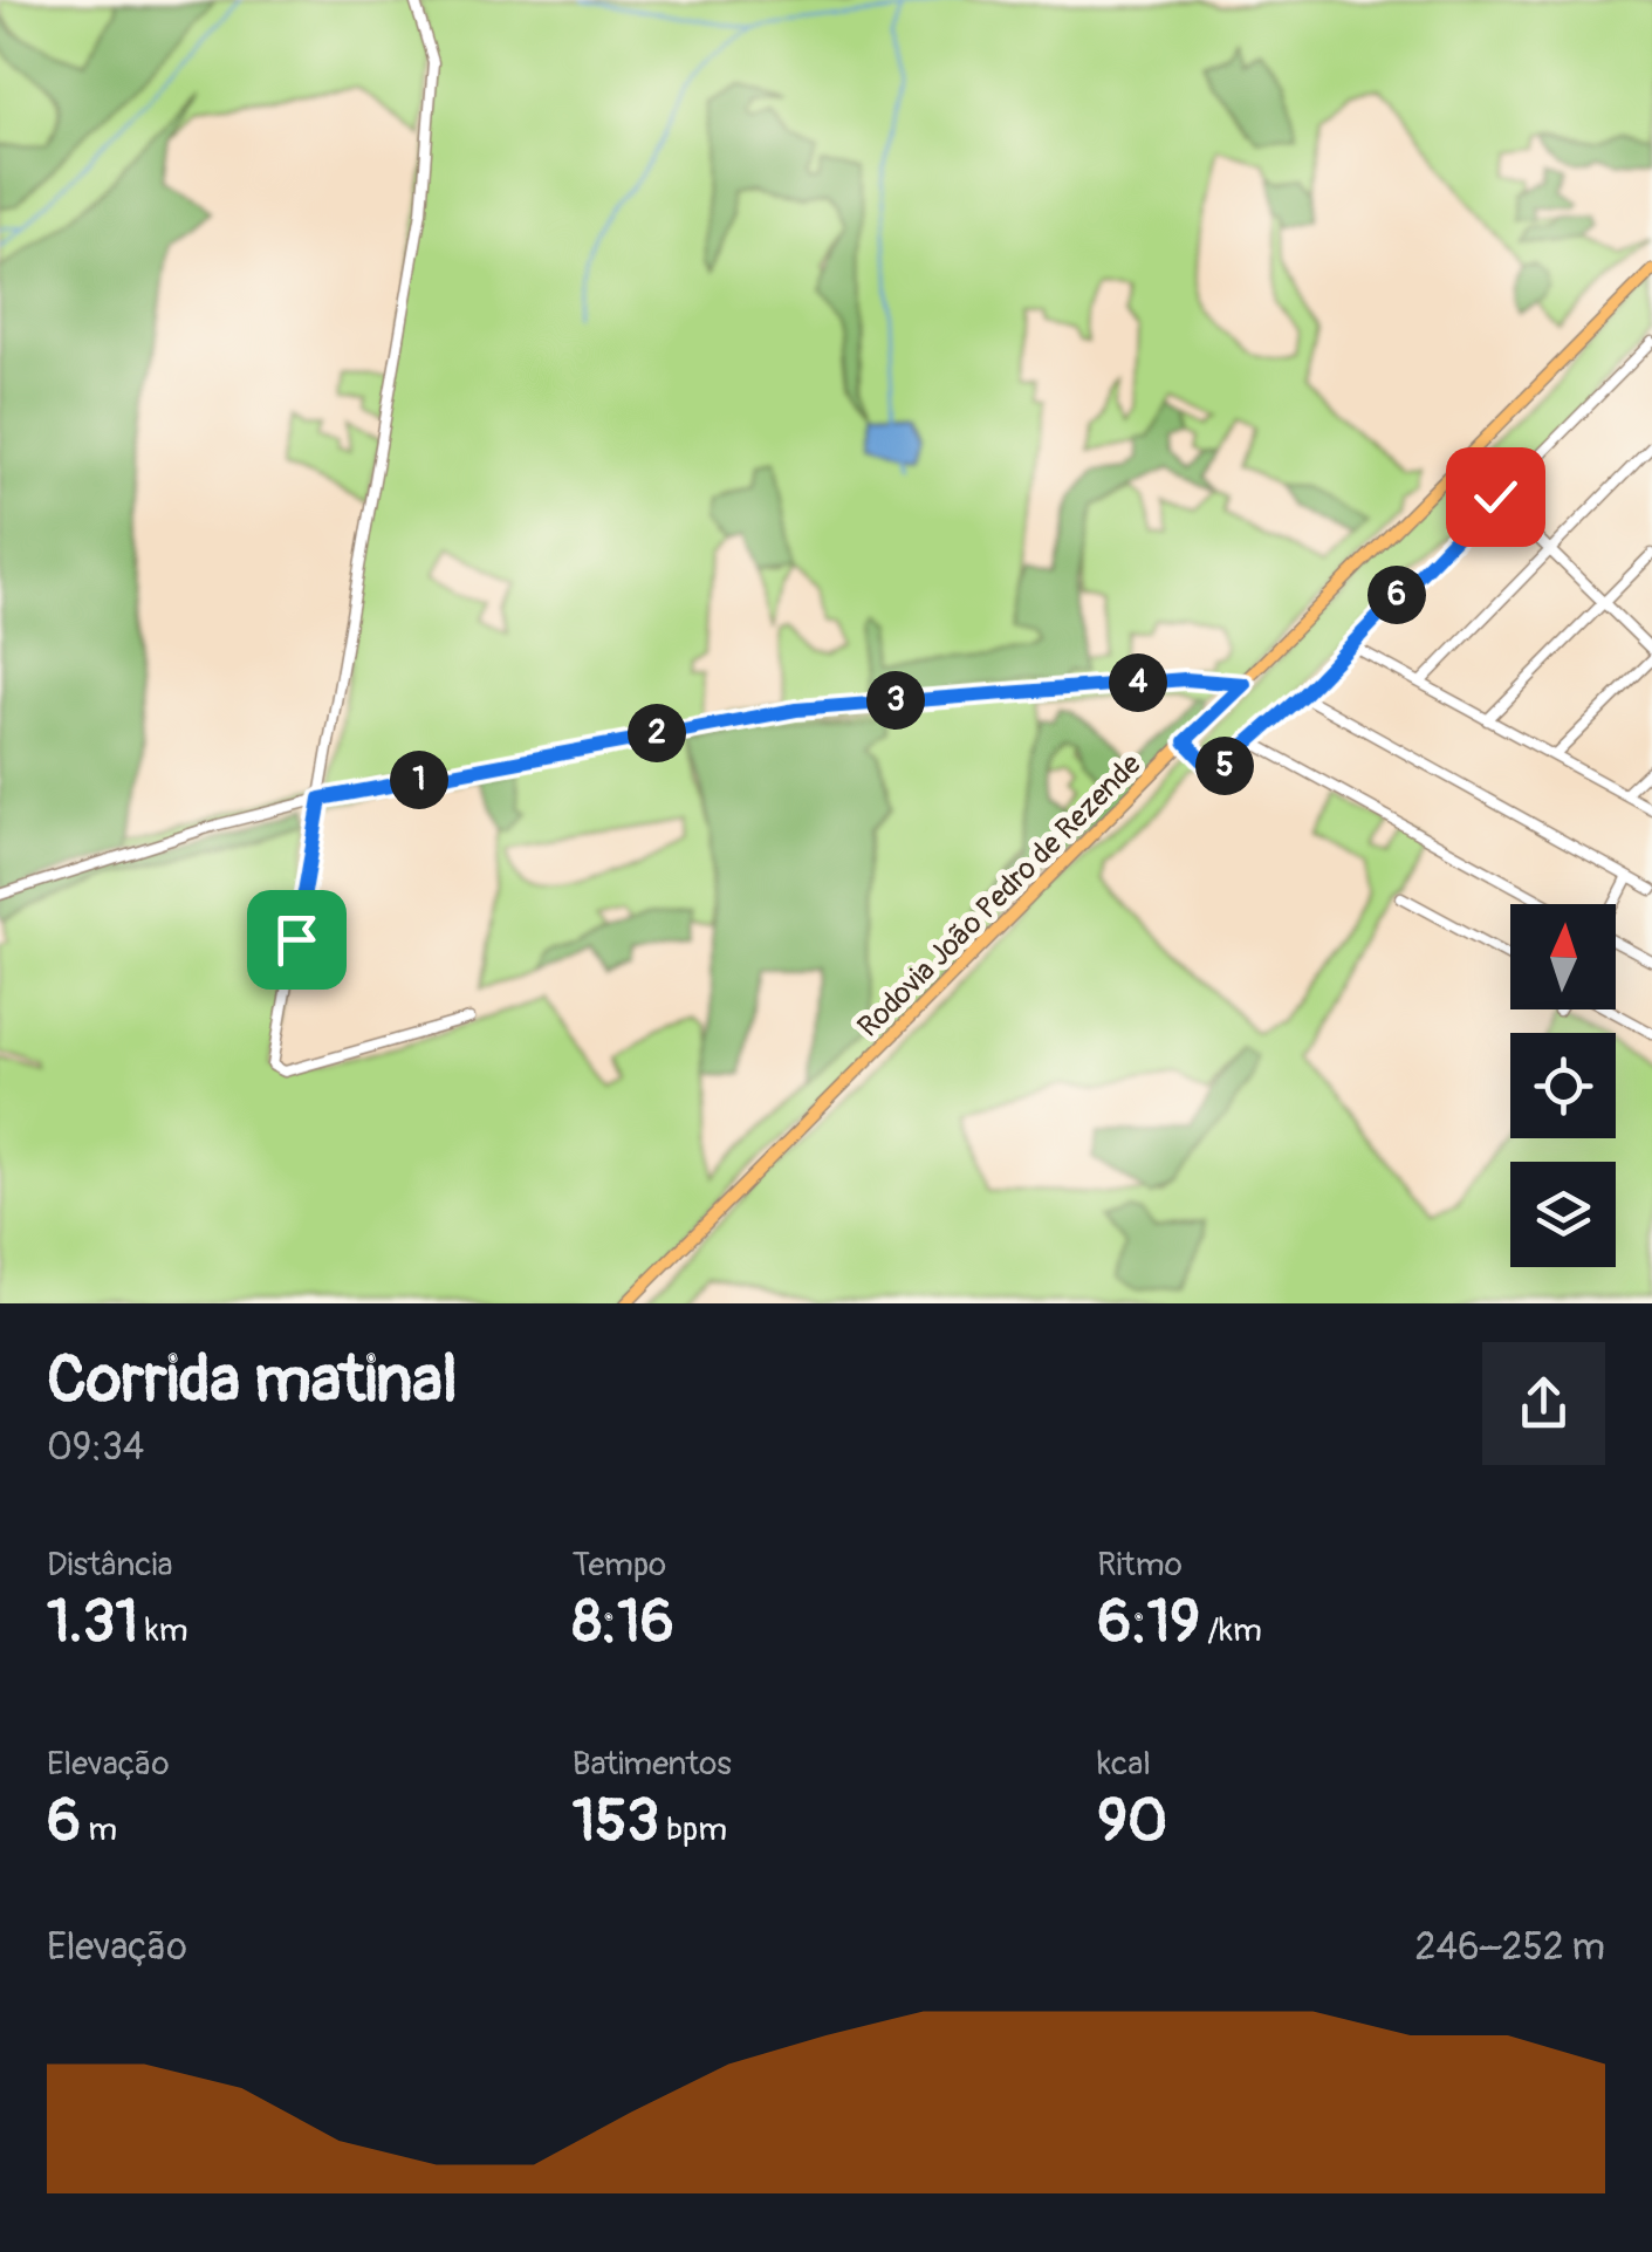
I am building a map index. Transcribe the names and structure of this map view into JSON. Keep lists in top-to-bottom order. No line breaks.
{"streets":{"main road":["Rodovia João Pedro de Rezende"]},"north":"top","page":{"pins":["6","4","3","2","5","1"],"heading":["Corrida matinal","09:34"],"stats":[["Distância","1.31 km"],["Tempo","8:16"],["Ritmo","6:19 /km"],["Elevação","6 m"],["Batimentos","153 bpm"],["kcal","90"]],"chart":["Elevação","246–252 m"]}}
